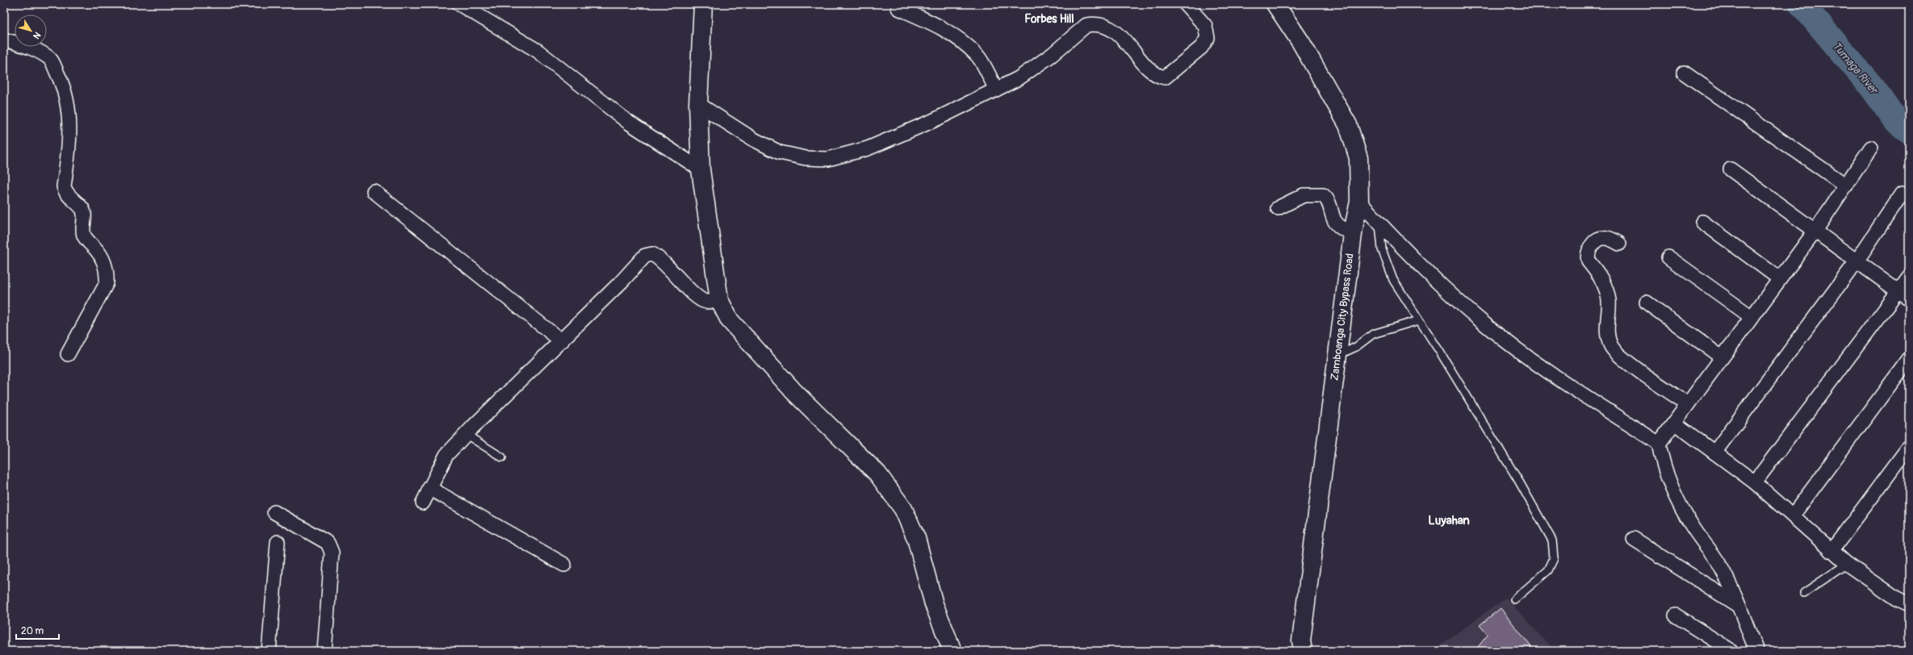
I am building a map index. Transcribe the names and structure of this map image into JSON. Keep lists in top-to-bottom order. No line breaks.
{"streets":{"street":["Zamboanga City Bypass Road"]},"districts":["Forbes Hill","Luyahan"],"water":["Tumaga River"],"scale_bar":"20 m","north":"bottom right"}
